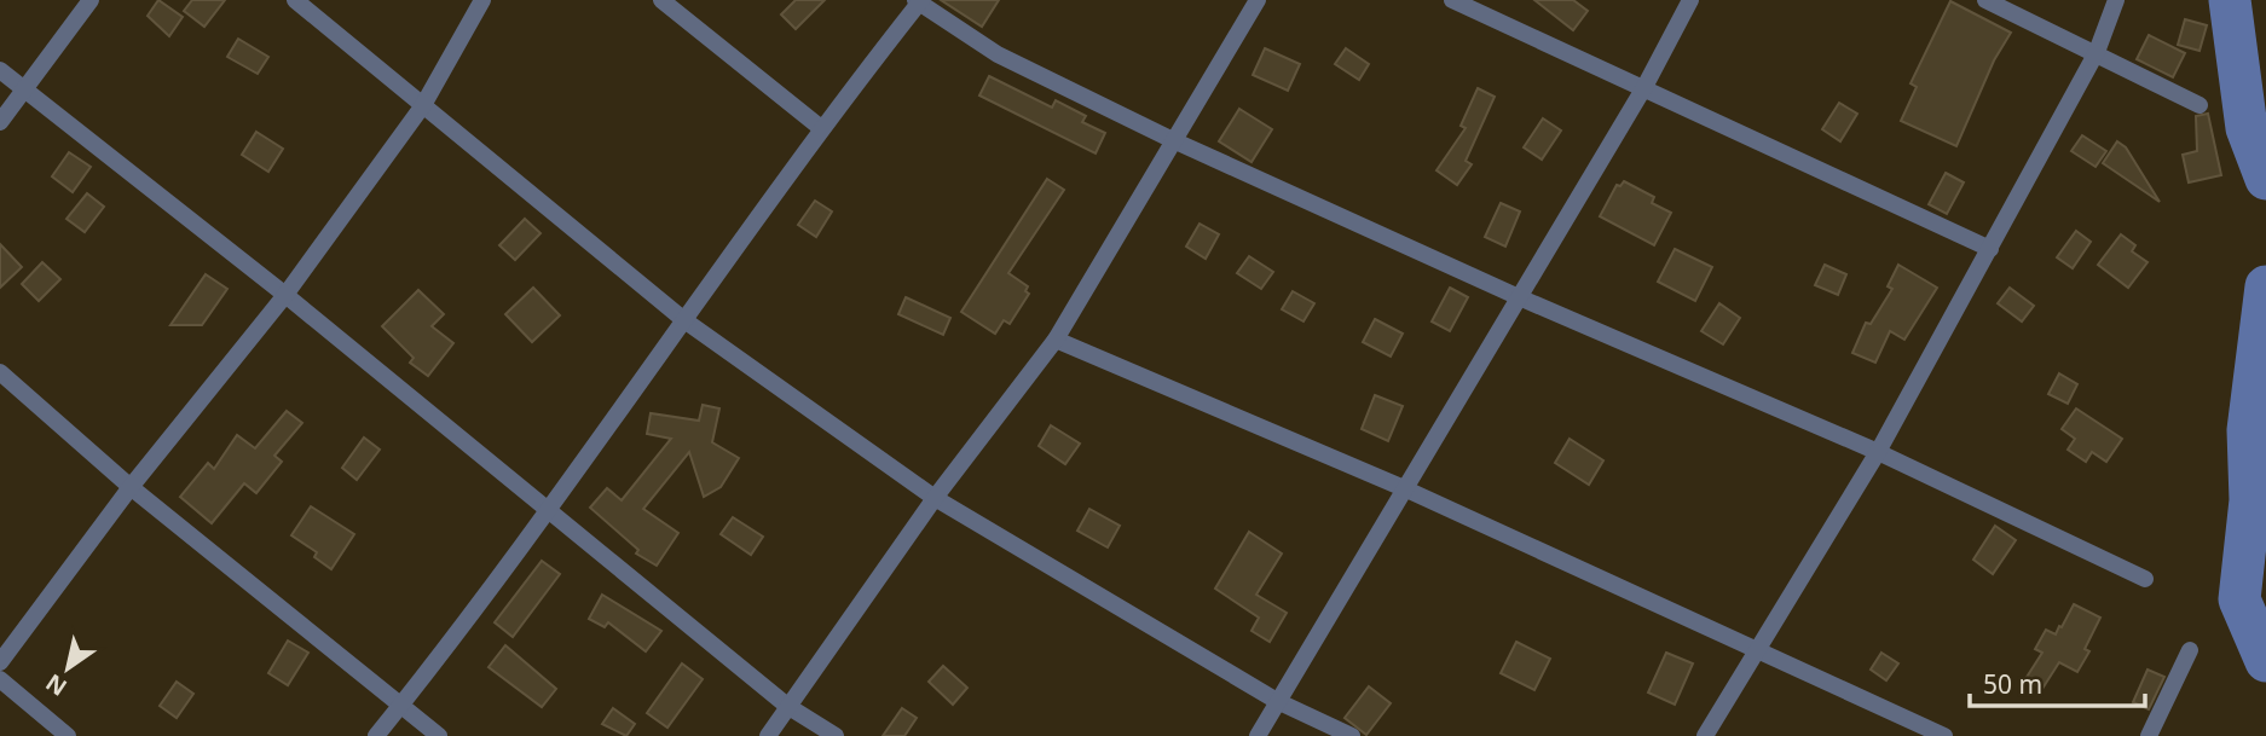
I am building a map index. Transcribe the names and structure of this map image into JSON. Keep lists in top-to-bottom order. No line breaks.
{"scale_bar":"50 m","north":"bottom left"}
